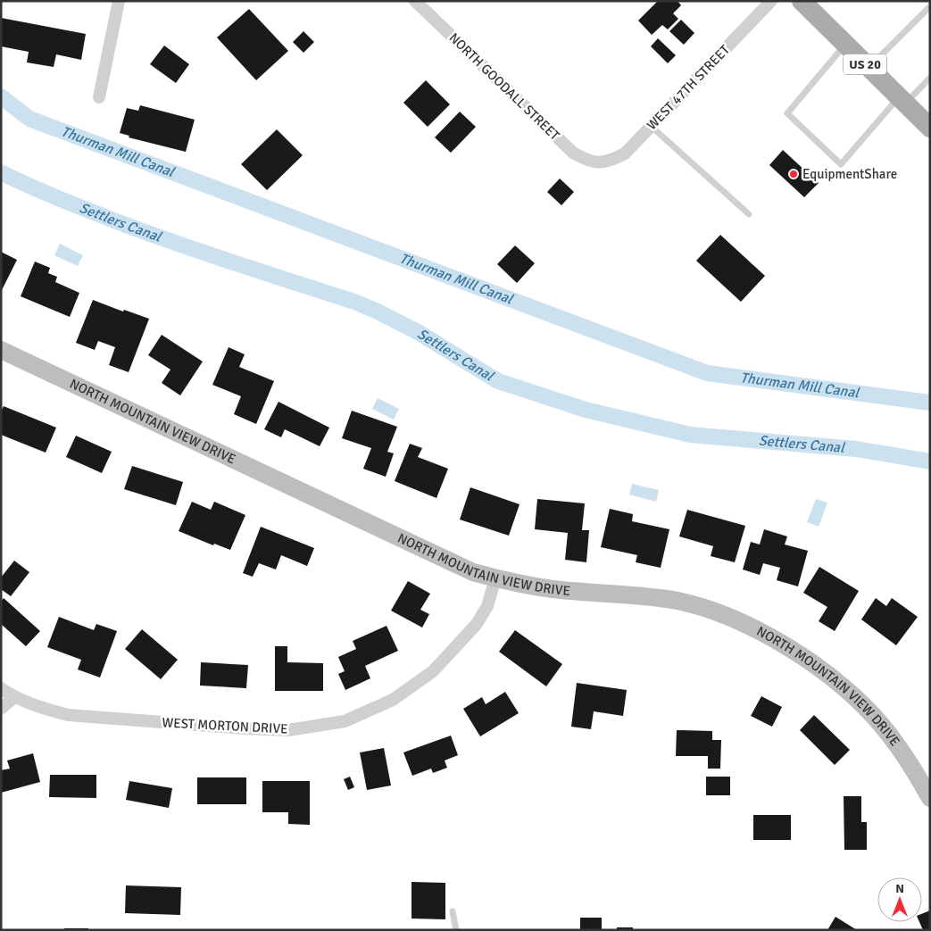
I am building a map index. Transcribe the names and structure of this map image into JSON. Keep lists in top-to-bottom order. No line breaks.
{"streets":{"main road":["US 20"],"street":["NORTH GOODALL STREET","WEST 47TH STREET","NORTH MOUNTAIN VIEW DRIVE","WEST MORTON DRIVE"]},"crossings":[["NORTH GOODALL STREET","WEST 47TH STREET"],["NORTH MOUNTAIN VIEW DRIVE","WEST MORTON DRIVE"]],"water":["Thurman Mill Canal","Settlers Canal"],"places":["EquipmentShare"],"north":"top"}
